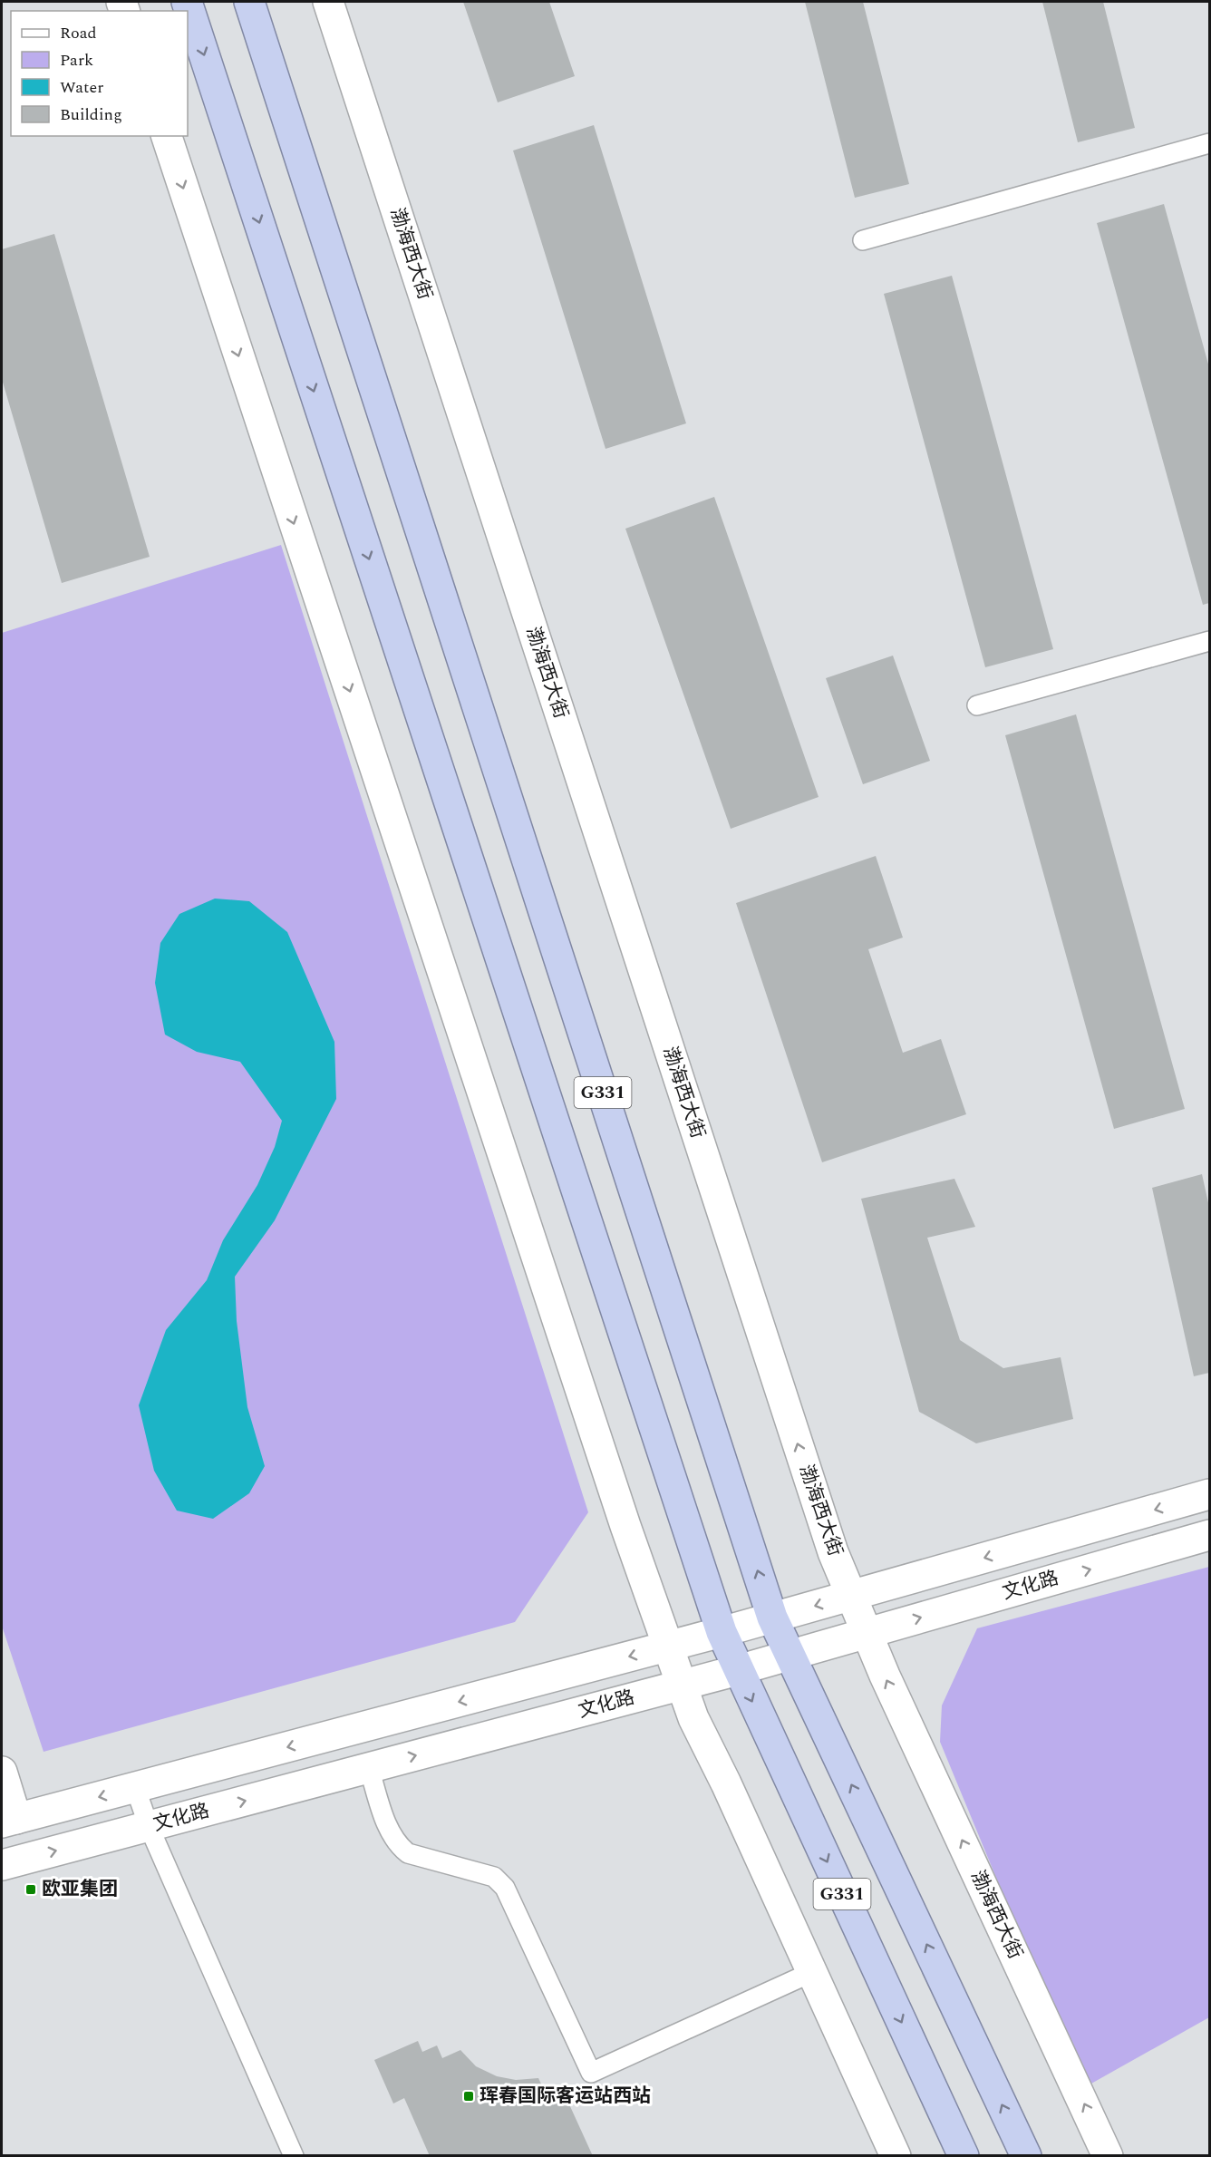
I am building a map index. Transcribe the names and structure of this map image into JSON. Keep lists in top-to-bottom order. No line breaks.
{"streets":{"highway":["G331"],"street":["渤海西大街","文化路"]},"crossings":[["渤海西大街","文化路"],["G331","文化路"]],"places":{"transit":["欧亚集团","珲春国际客运站西站"]},"legend":["Road","Park","Water","Building"]}
